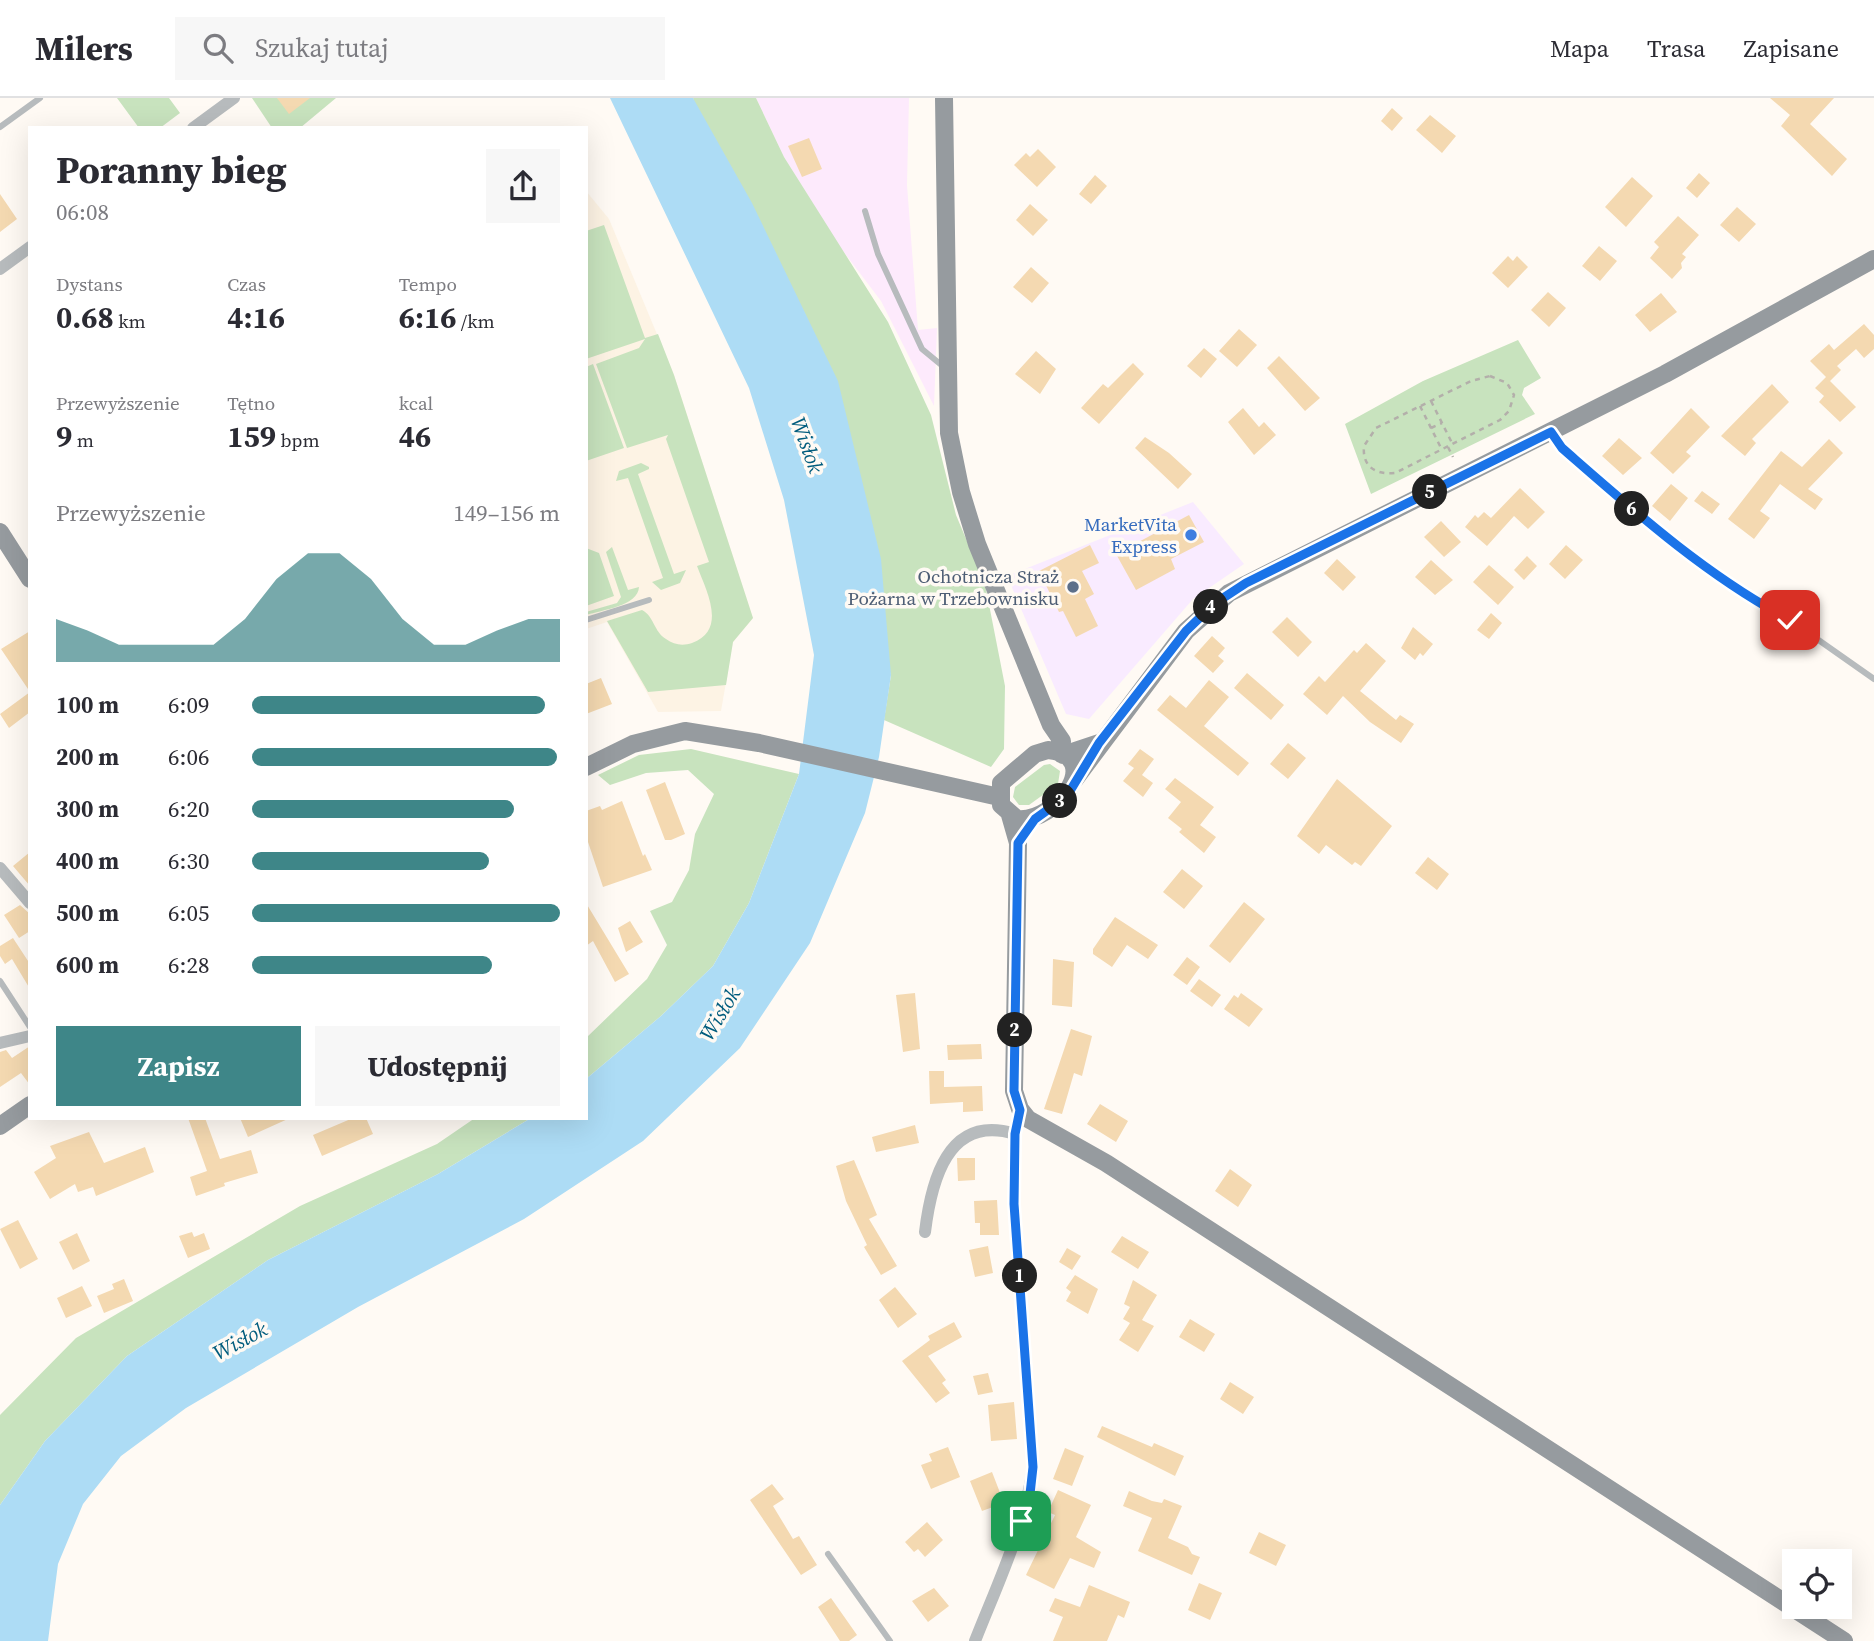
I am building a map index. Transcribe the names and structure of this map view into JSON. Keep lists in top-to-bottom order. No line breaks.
{"water":["Wisłok"],"places":["MarketVita Express","Ochotnicza Straż Pożarna w Trzebownisku"],"page":{"header":"Milers","search":"Szukaj tutaj","nav":["Mapa","Trasa","Zapisane"],"heading":["Poranny bieg","06:08"],"stats":[["Dystans","0.68 km"],["Czas","4:16"],["Tempo","6:16 /km"],["Przewyższenie","9 m"],["Tętno","159 bpm"],["kcal","46"]],"pins":["5","6","4","3","2","1"],"chart":["Przewyższenie","149–156 m"],"list":[{"name":"100 m","note":"6:09"},{"name":"200 m","note":"6:06"},{"name":"300 m","note":"6:20"},{"name":"400 m","note":"6:30"},{"name":"500 m","note":"6:05"},{"name":"600 m","note":"6:28"}],"buttons":["Zapisz","Udostępnij"]}}
